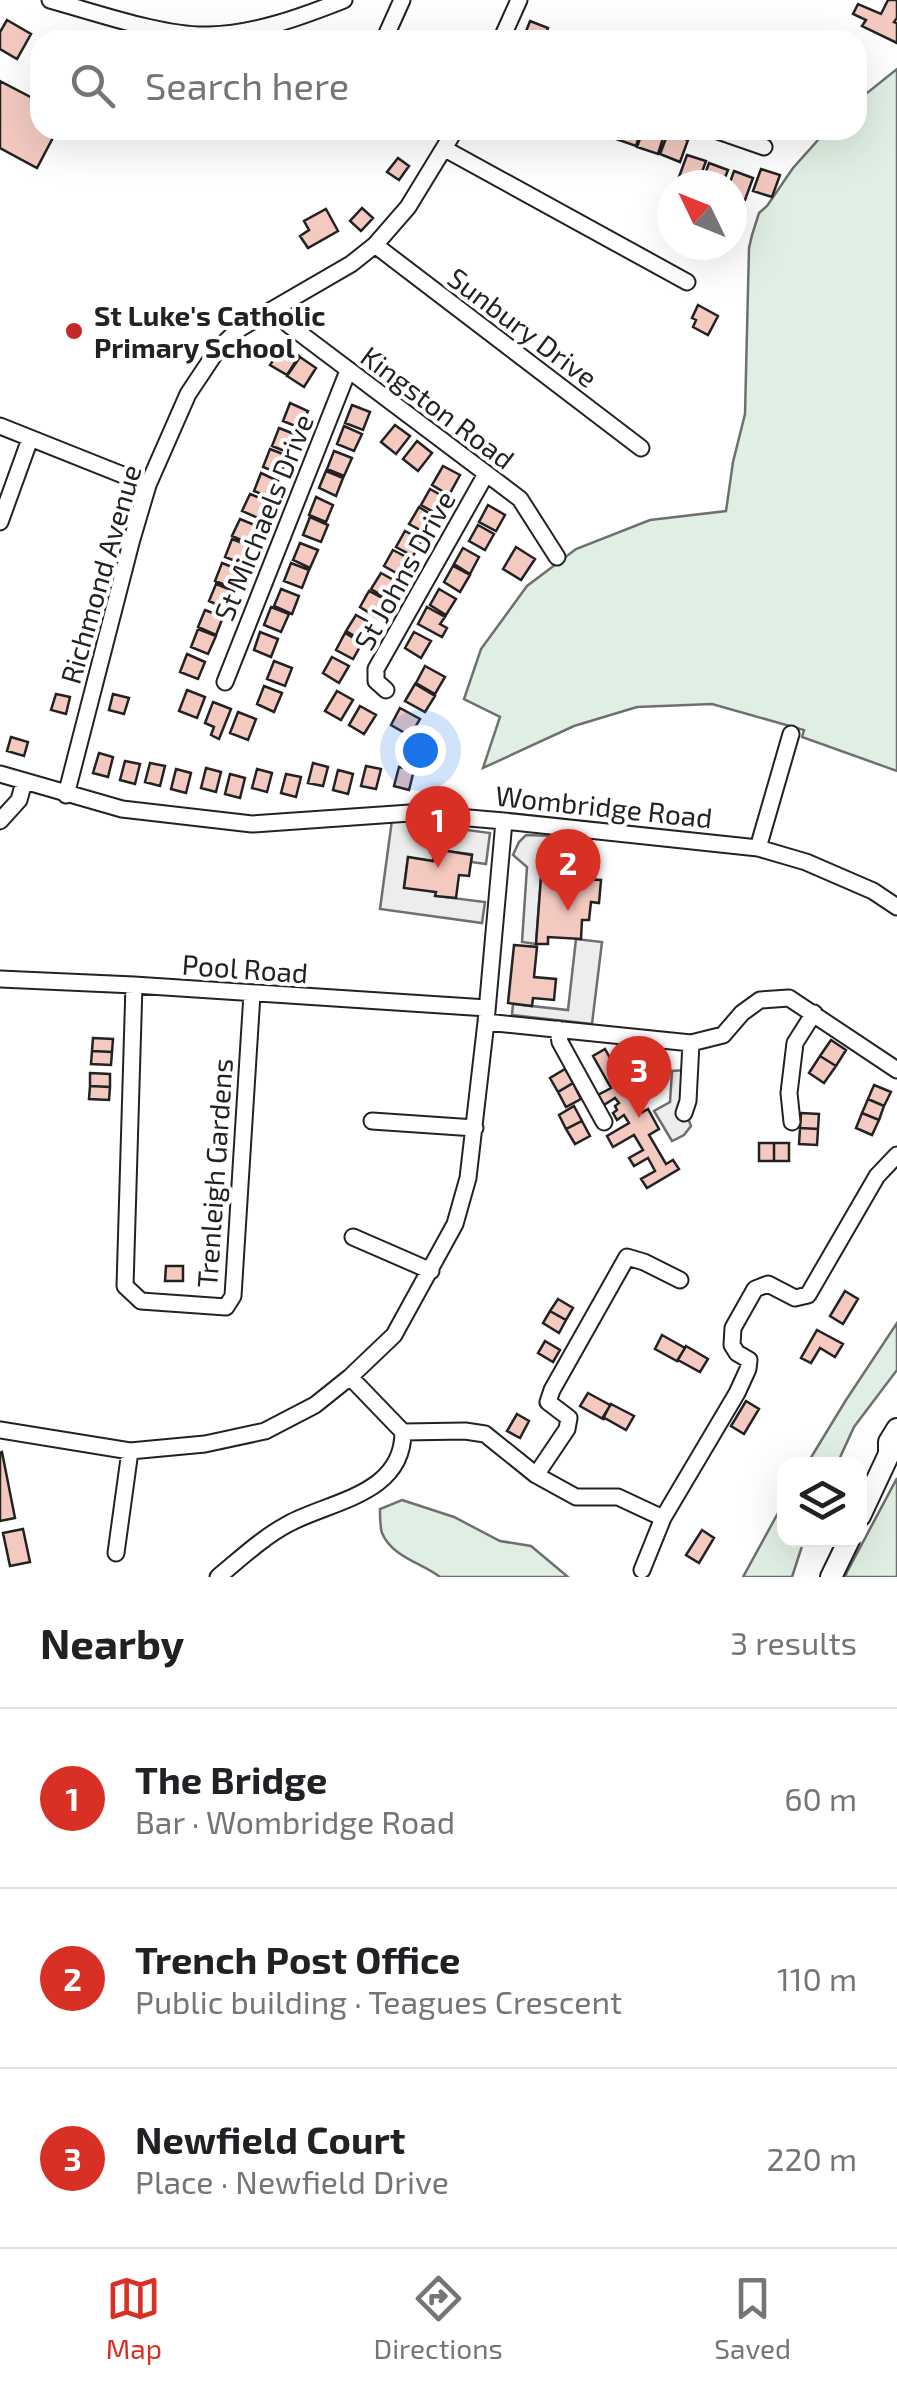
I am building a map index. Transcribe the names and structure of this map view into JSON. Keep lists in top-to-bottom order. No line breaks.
{"streets":{"street":["Sunbury Drive","Kingston Road","St Michaels Drive","St Johns Drive","Richmond Avenue","Wombridge Road","Pool Road","Trenleigh Gardens"]},"crossings":[["Sunbury Drive","Richmond Avenue"],["Kingston Road","St Michaels Drive"],["Kingston Road","St Johns Drive"],["Kingston Road","Richmond Avenue"],["Richmond Avenue","Wombridge Road"],["Pool Road","Trenleigh Gardens"]],"places":["St Luke's Catholic Primary School"],"north":"top left","page":{"search":"Search here","pins":["1","2","3"],"heading":["Nearby","3 results"],"list":[{"mark":"1","name":"The Bridge","note":"Bar · Wombridge Road","value":"60 m"},{"mark":"2","name":"Trench Post Office","note":"Public building · Teagues Crescent","value":"110 m"},{"mark":"3","name":"Newfield Court","note":"Place · Newfield Drive","value":"220 m"}],"nav":["Map","Directions","Saved"]}}
